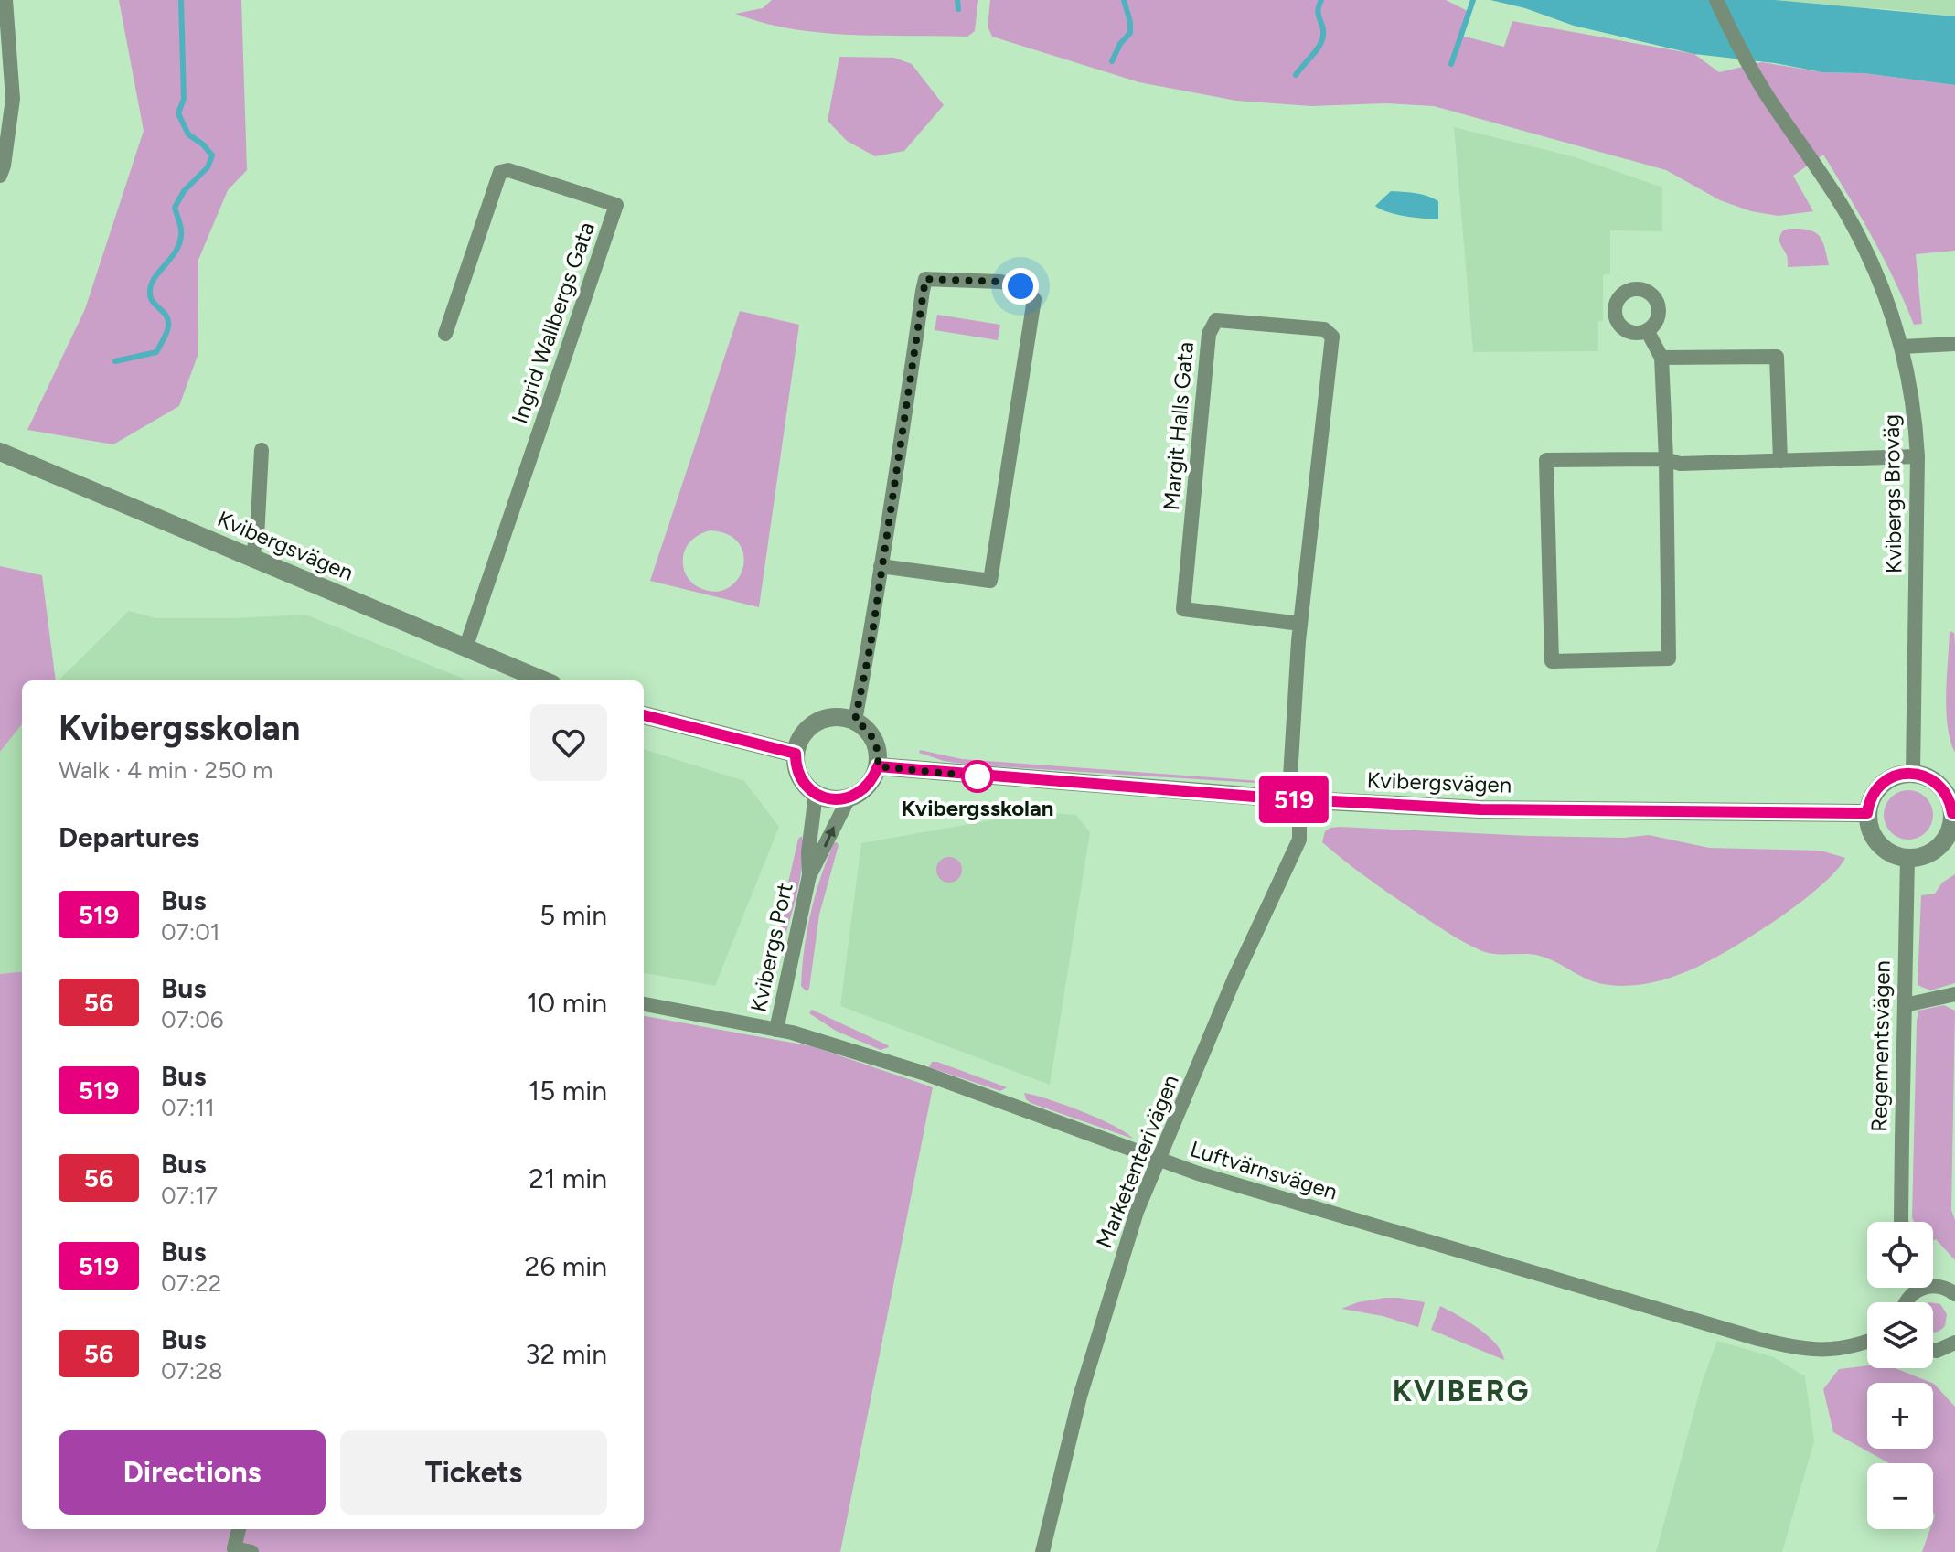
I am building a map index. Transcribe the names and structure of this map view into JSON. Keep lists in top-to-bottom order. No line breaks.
{"streets":{"street":["Ingrid Wallbergs Gata","Margit Halls Gata","Kvibergs Broväg","Kvibergsvägen","Kvibergs Port","Regementsvägen","Marketenterivägen","Luftvärnsvägen"]},"crossings":[["Ingrid Wallbergs Gata","Kvibergsvägen"],["Margit Halls Gata","Kvibergsvägen"],["Margit Halls Gata","Marketenterivägen"],["Kvibergs Broväg","Kvibergsvägen"],["Kvibergs Broväg","Regementsvägen"],["Kvibergsvägen","Kvibergs Port"],["Kvibergsvägen","Regementsvägen"],["Kvibergsvägen","Marketenterivägen"],["Kvibergs Port","Luftvärnsvägen"],["Marketenterivägen","Luftvärnsvägen"]],"districts":["KVIBERG"],"places":["Kvibergsskolan"],"lines":["bus line 519"],"page":{"on_map":"519","heading":[["Kvibergsskolan","Walk · 4 min · 250 m"],"Departures"],"list":[{"mark":"519","name":"Bus","note":"07:01","value":"5 min"},{"mark":"56","name":"Bus","note":"07:06","value":"10 min"},{"mark":"519","name":"Bus","note":"07:11","value":"15 min"},{"mark":"56","name":"Bus","note":"07:17","value":"21 min"},{"mark":"519","name":"Bus","note":"07:22","value":"26 min"},{"mark":"56","name":"Bus","note":"07:28","value":"32 min"}],"map_buttons":["+","−"],"buttons":["Directions","Tickets"]}}
